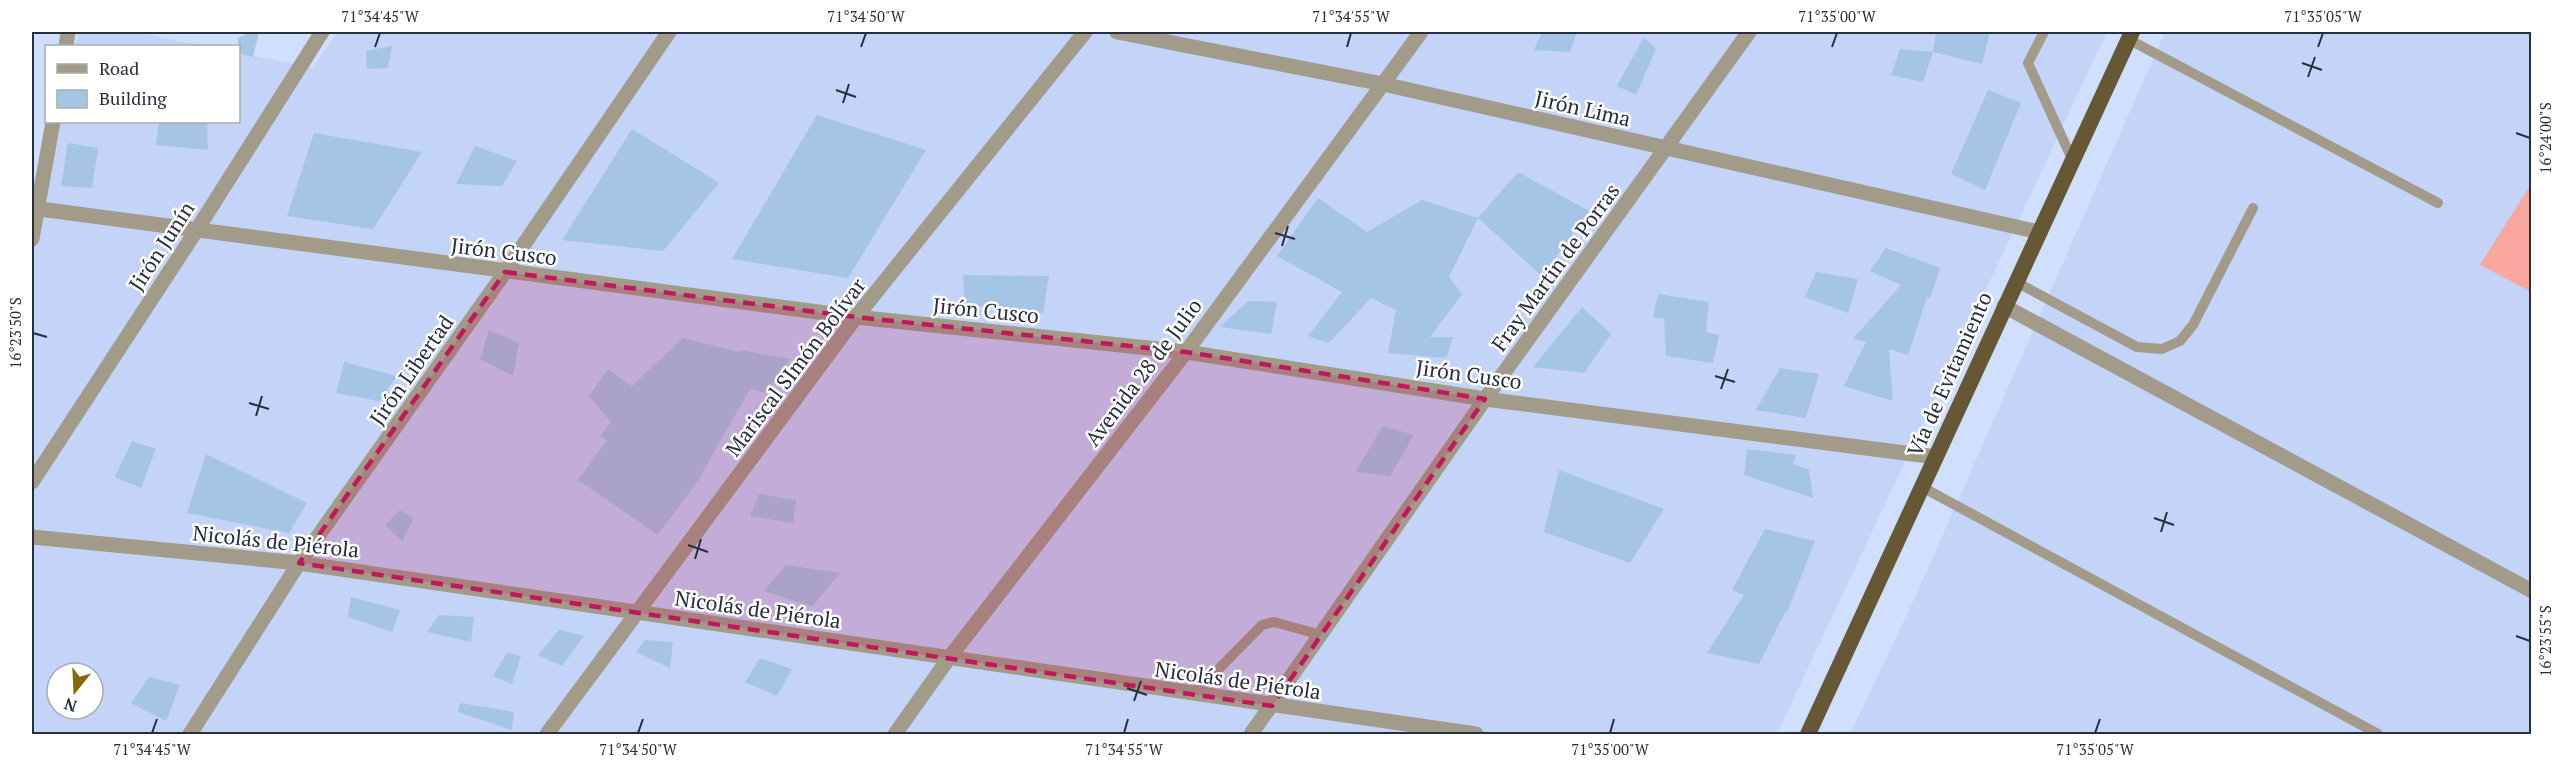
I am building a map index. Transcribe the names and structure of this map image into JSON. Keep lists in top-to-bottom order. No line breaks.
{"streets":{"highway":["Vía de Evitamiento"],"street":["Jirón Lima","Jirón Junín","Jirón Cusco","Fray Martin de Porras","Mariscal SImón Bolívar","Jirón Libertad","Avenida 28 de Julio","Nicolás de Piérola"]},"crossings":[["Jirón Lima","Fray Martin de Porras"],["Jirón Lima","Avenida 28 de Julio"],["Jirón Lima","Vía de Evitamiento"],["Jirón Junín","Jirón Cusco"],["Jirón Cusco","Fray Martin de Porras"],["Jirón Cusco","Mariscal SImón Bolívar"],["Jirón Cusco","Jirón Libertad"],["Jirón Cusco","Avenida 28 de Julio"],["Jirón Cusco","Vía de Evitamiento"],["Fray Martin de Porras","Nicolás de Piérola"],["Mariscal SImón Bolívar","Nicolás de Piérola"],["Jirón Libertad","Nicolás de Piérola"],["Avenida 28 de Julio","Nicolás de Piérola"]],"legend":["Road","Building"],"north":"bottom","coordinates":["71°34'45\"W","71°34'50\"W","71°34'55\"W","71°35'00\"W","71°35'05\"W","16°24'00\"S","16°23'50\"S","16°23'55\"S"]}
